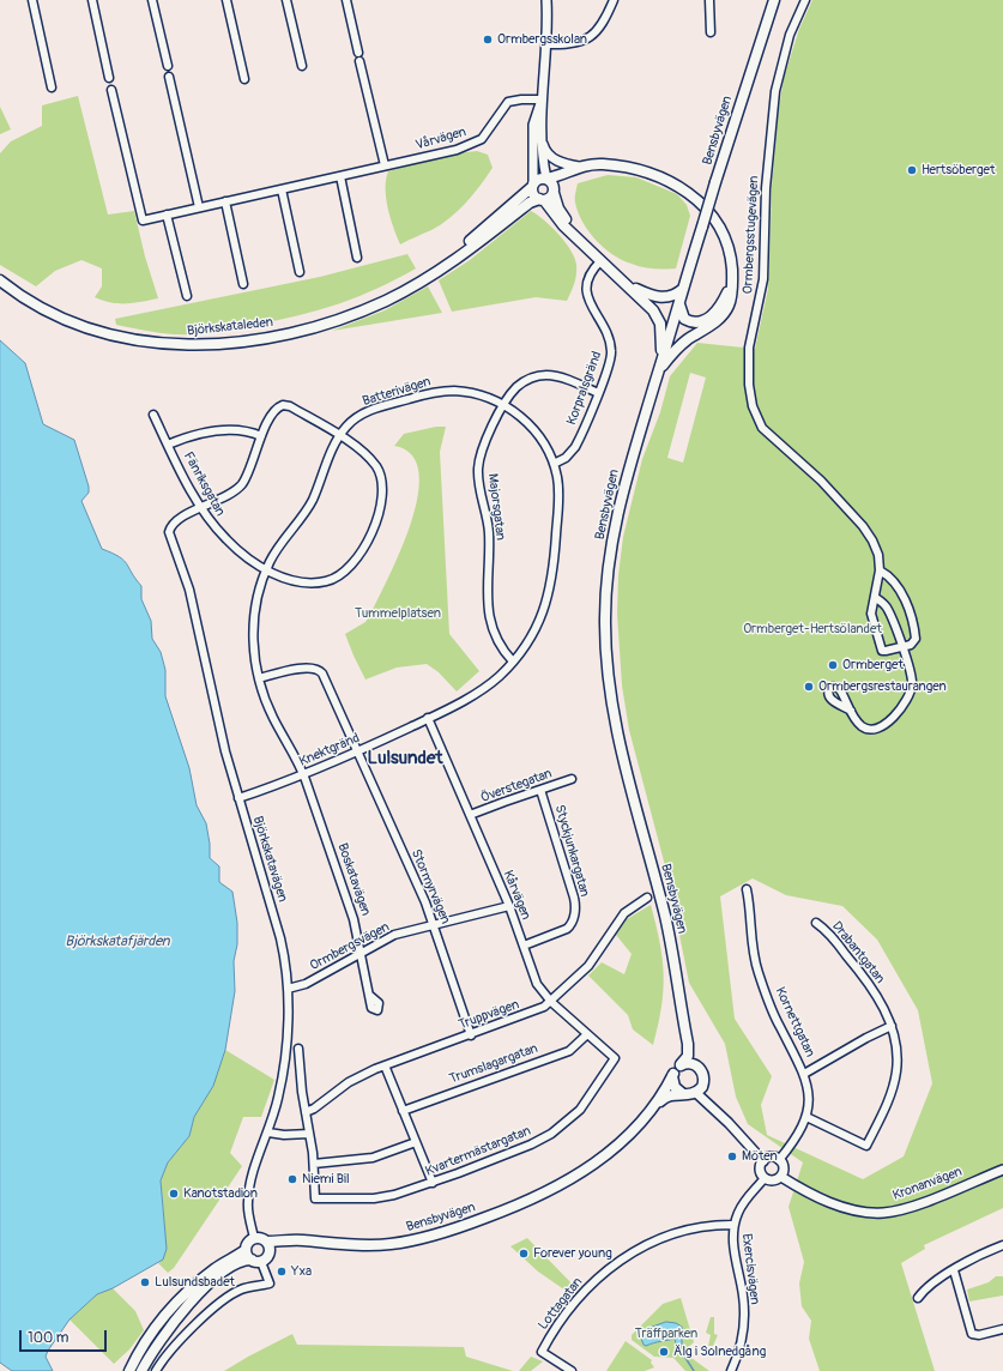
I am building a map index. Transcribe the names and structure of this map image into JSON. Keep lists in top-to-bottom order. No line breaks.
{"streets":{"main road":["Bensbyvägen","Björkskataleden"],"street":["Vårvägen","Ormbergsstugevägen","Korpralsgränd","Batterivägen","Fänriksgatan","Majorsgatan","Knektgränd","Överstegatan","Styckjunkargatan","Björkskatavägen","Boskatavägen","Stormyrvägen","Kårvägen","Ormbergsvägen","Drabantgatan","Truppvägen","Kornettgatan","Trumslagargatan","Kvartermästargatan","Kronanvägen","Exercisvägen","Lottagatan"]},"crossings":[["Bensbyvägen","Björkskatavägen"],["Korpralsgränd","Batterivägen"],["Korpralsgränd","Majorsgatan"],["Batterivägen","Fänriksgatan"],["Batterivägen","Majorsgatan"],["Batterivägen","Knektgränd"],["Batterivägen","Boskatavägen"],["Batterivägen","Stormyrvägen"],["Batterivägen","Kårvägen"],["Fänriksgatan","Björkskatavägen"],["Knektgränd","Björkskatavägen"],["Knektgränd","Boskatavägen"],["Knektgränd","Stormyrvägen"],["Knektgränd","Kårvägen"],["Överstegatan","Styckjunkargatan"],["Överstegatan","Kårvägen"],["Styckjunkargatan","Kårvägen"],["Björkskatavägen","Ormbergsvägen"],["Boskatavägen","Ormbergsvägen"],["Stormyrvägen","Ormbergsvägen"],["Stormyrvägen","Truppvägen"],["Kårvägen","Ormbergsvägen"],["Kårvägen","Truppvägen"],["Kårvägen","Trumslagargatan"],["Kårvägen","Kvartermästargatan"],["Drabantgatan","Kornettgatan"],["Kornettgatan","Kronanvägen"],["Kornettgatan","Exercisvägen"],["Kronanvägen","Exercisvägen"],["Exercisvägen","Lottagatan"]],"districts":["Lulsundet"],"water":["Björkskatafjärden"],"parks":["Tummelplatsen","Ormberget-Hertsölandet","Träffparken"],"places":["Ormbergsskolan","Hertsöberget","Ormberget","Ormbergsrestaurangen","Möten","Niemi Bil","Kanotstadion","Forever young","Yxa","Lulsundsbadet","Älg i Solnedgång"],"scale_bar":"100 m"}
